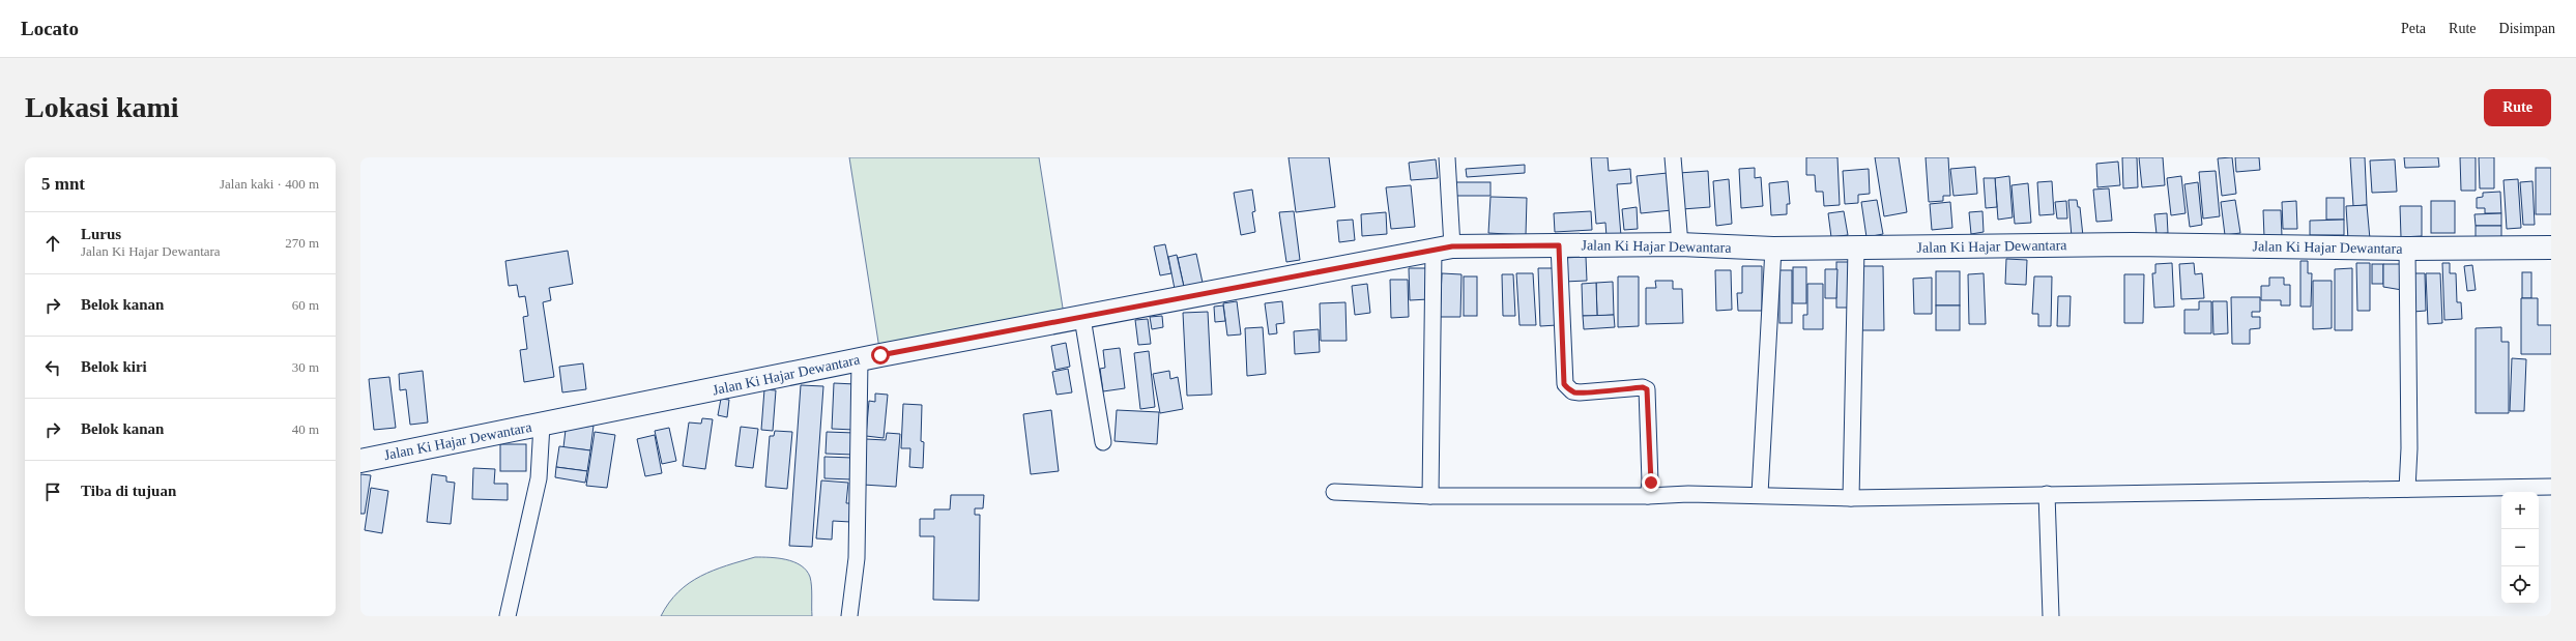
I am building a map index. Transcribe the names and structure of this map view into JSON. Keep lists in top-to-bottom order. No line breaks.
{"streets":{"main road":["Jalan Ki Hajar Dewantara"]},"page":{"header":"Locato","nav":["Peta","Rute","Disimpan"],"buttons":"Rute","title":"Lokasi kami","heading":["5 mnt","Jalan kaki · 400 m"],"list":[["Lurus","Jalan Ki Hajar Dewantara","270 m"],["Belok kanan","60 m"],["Belok kiri","30 m"],["Belok kanan","40 m"],"Tiba di tujuan"],"map_buttons":["+","−"]}}
